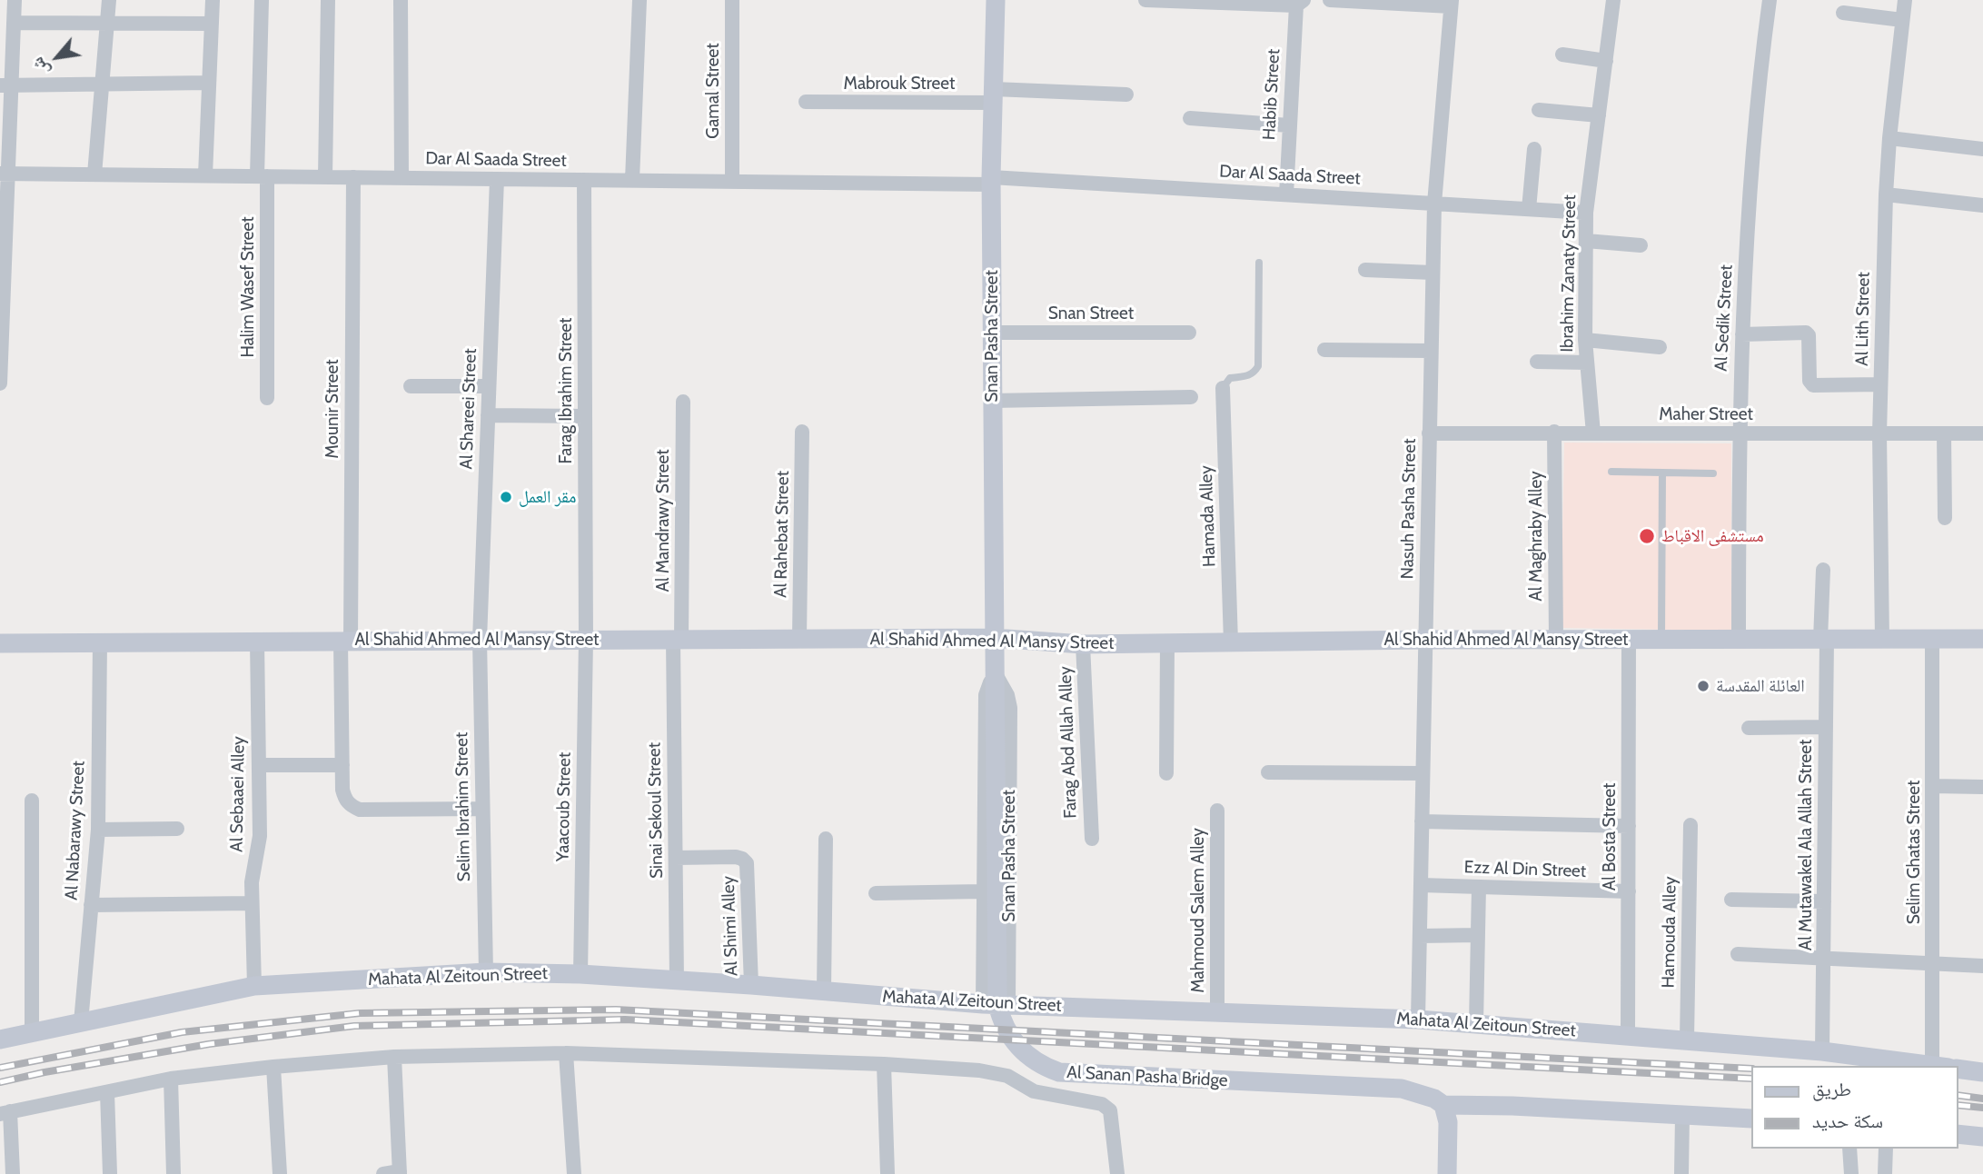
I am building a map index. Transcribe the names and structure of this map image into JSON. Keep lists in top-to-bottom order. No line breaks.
{"streets":{"street":["Mabrouk Street","Gamal Street","Habib Street","Dar Al Saada Street","Ibrahim Zanaty Street","Halim Wasef Street","Snan Street","Al Sedik Street","Al Lith Street","Snan Pasha Street","Farag Ibrahim Street","Mounir Street","Al Shareei Street","Maher Street","Nasuh Pasha Street","Hamada Alley","Al Mandrawy Street","Al Rahebat Street","Al Maghraby Alley","Al Shahid Ahmed Al Mansy Street","Farag Abd Allah Alley","Al Sebaaei Alley","Selim Ibrahim Street","Yaacoub Street","Sinai Sekoul Street","Al Nabarawy Street","Al Bosta Street","Al Mutawakel Ala Allah Street","Selim Ghatas Street","Ezz Al Din Street","Mahmoud Salem Alley","Al Shimi Alley","Hamouda Alley","Mahata Al Zeitoun Street","Al Sanan Pasha Bridge"]},"crossings":[["Mabrouk Street","Snan Pasha Street"],["Gamal Street","Dar Al Saada Street"],["Habib Street","Dar Al Saada Street"],["Dar Al Saada Street","Ibrahim Zanaty Street"],["Dar Al Saada Street","Halim Wasef Street"],["Dar Al Saada Street","Snan Pasha Street"],["Dar Al Saada Street","Farag Ibrahim Street"],["Dar Al Saada Street","Mounir Street"],["Dar Al Saada Street","Al Shareei Street"],["Dar Al Saada Street","Nasuh Pasha Street"],["Ibrahim Zanaty Street","Maher Street"],["Snan Street","Snan Pasha Street"],["Al Sedik Street","Maher Street"],["Al Sedik Street","Al Shahid Ahmed Al Mansy Street"],["Al Lith Street","Maher Street"],["Al Lith Street","Al Shahid Ahmed Al Mansy Street"],["Snan Pasha Street","Al Shahid Ahmed Al Mansy Street"],["Snan Pasha Street","Mahata Al Zeitoun Street"],["Snan Pasha Street","Al Sanan Pasha Bridge"],["Farag Ibrahim Street","Al Shahid Ahmed Al Mansy Street"],["Farag Ibrahim Street","Yaacoub Street"],["Mounir Street","Al Shahid Ahmed Al Mansy Street"],["Mounir Street","Selim Ibrahim Street"],["Al Shareei Street","Al Shahid Ahmed Al Mansy Street"],["Al Shareei Street","Selim Ibrahim Street"],["Maher Street","Nasuh Pasha Street"],["Maher Street","Al Maghraby Alley"],["Nasuh Pasha Street","Al Shahid Ahmed Al Mansy Street"],["Nasuh Pasha Street","Ezz Al Din Street"],["Nasuh Pasha Street","Mahata Al Zeitoun Street"],["Hamada Alley","Al Shahid Ahmed Al Mansy Street"],["Al Mandrawy Street","Al Shahid Ahmed Al Mansy Street"],["Al Mandrawy Street","Sinai Sekoul Street"],["Al Rahebat Street","Al Shahid Ahmed Al Mansy Street"],["Al Maghraby Alley","Al Shahid Ahmed Al Mansy Street"],["Al Shahid Ahmed Al Mansy Street","Farag Abd Allah Alley"],["Al Shahid Ahmed Al Mansy Street","Al Sebaaei Alley"],["Al Shahid Ahmed Al Mansy Street","Selim Ibrahim Street"],["Al Shahid Ahmed Al Mansy Street","Yaacoub Street"],["Al Shahid Ahmed Al Mansy Street","Sinai Sekoul Street"],["Al Shahid Ahmed Al Mansy Street","Al Nabarawy Street"],["Al Shahid Ahmed Al Mansy Street","Al Bosta Street"],["Al Shahid Ahmed Al Mansy Street","Al Mutawakel Ala Allah Street"],["Al Shahid Ahmed Al Mansy Street","Selim Ghatas Street"],["Al Sebaaei Alley","Mahata Al Zeitoun Street"],["Selim Ibrahim Street","Mahata Al Zeitoun Street"],["Yaacoub Street","Mahata Al Zeitoun Street"],["Sinai Sekoul Street","Al Shimi Alley"],["Sinai Sekoul Street","Mahata Al Zeitoun Street"],["Al Nabarawy Street","Mahata Al Zeitoun Street"],["Al Bosta Street","Ezz Al Din Street"],["Al Bosta Street","Mahata Al Zeitoun Street"],["Al Mutawakel Ala Allah Street","Mahata Al Zeitoun Street"],["Selim Ghatas Street","Mahata Al Zeitoun Street"],["Mahmoud Salem Alley","Mahata Al Zeitoun Street"],["Al Shimi Alley","Mahata Al Zeitoun Street"],["Hamouda Alley","Mahata Al Zeitoun Street"]],"places":["مقر العمل","مستشفى الاقباط","العائلة المقدسة"],"legend":["طريق","سكة حديد"],"north":"bottom left"}
